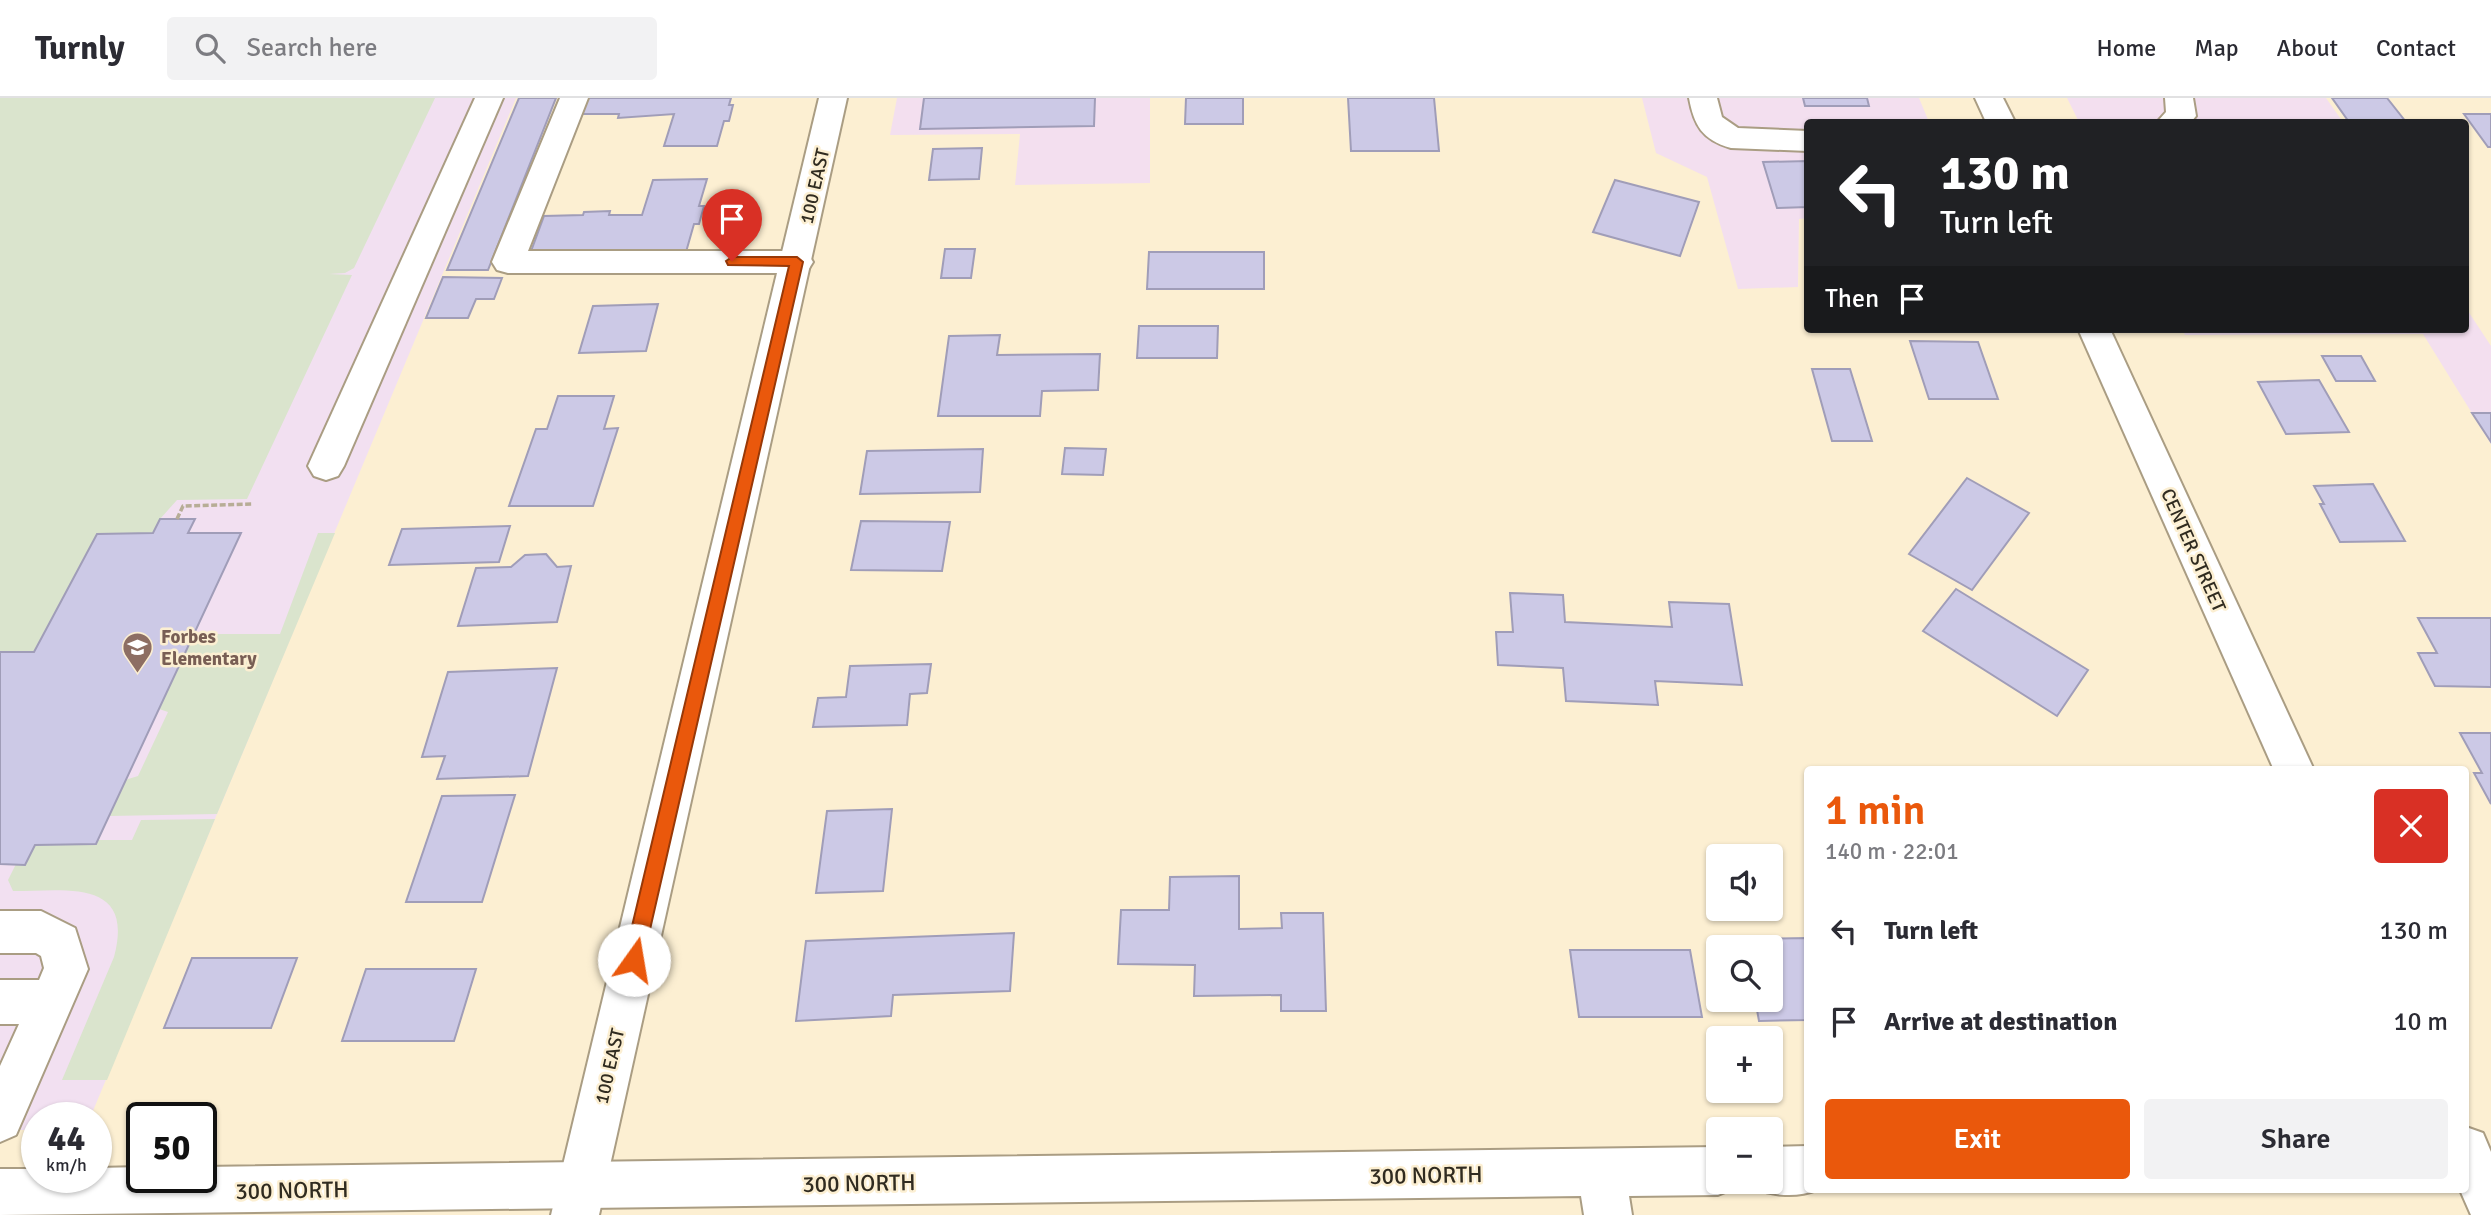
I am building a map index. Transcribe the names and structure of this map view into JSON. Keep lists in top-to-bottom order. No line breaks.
{"streets":{"street":["100 EAST","CENTER STREET","300 NORTH"]},"crossings":[["100 EAST","300 NORTH"]],"places":{"school or university":["Forbes Elementary"]},"page":{"header":"Turnly","search":"Search here","nav":["Home","Map","About","Contact"],"turn":["130 m","Turn left"],"then":"Then","heading":["1 min","140 m · 22:01"],"map_buttons":["+","−"],"list":[{"name":"Turn left","value":"130 m"},{"name":"Arrive at destination","value":"10 m"}],"buttons":["Exit","Share"],"speed":"44 km/h","limit":"50"}}
